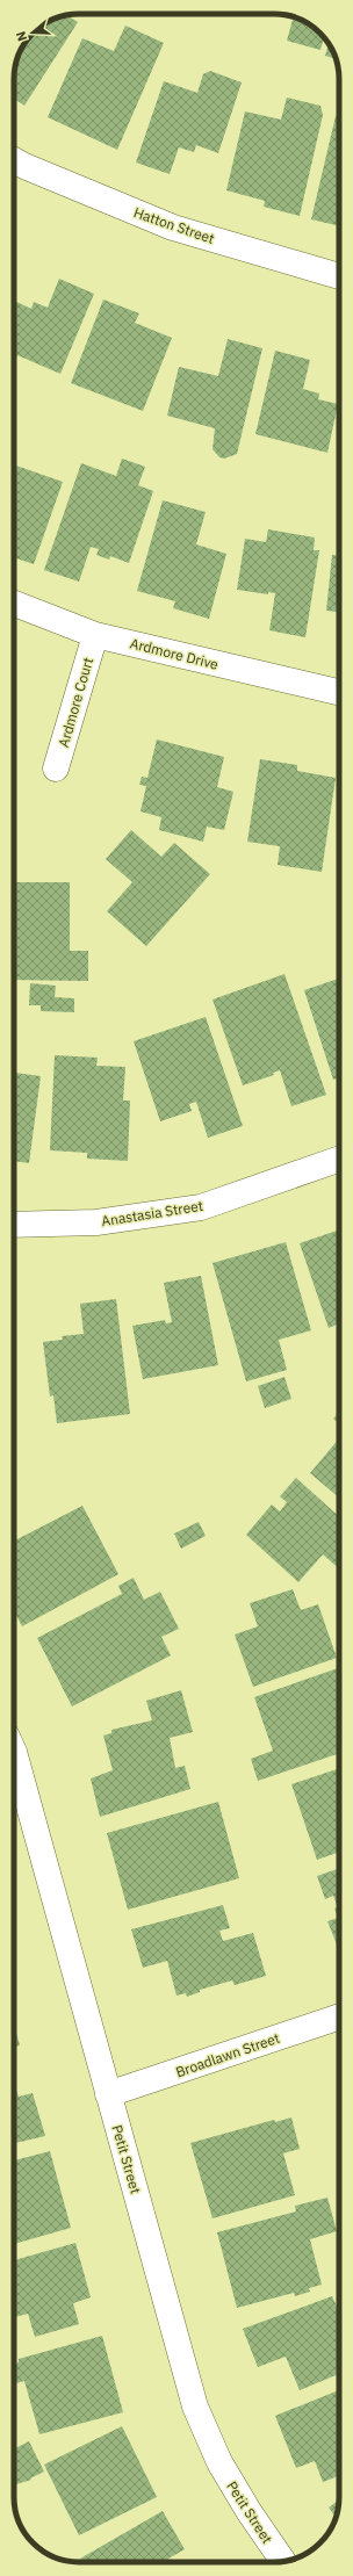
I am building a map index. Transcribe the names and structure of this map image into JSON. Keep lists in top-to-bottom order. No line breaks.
{"streets":{"street":["Hatton Street","Ardmore Drive","Ardmore Court","Anastasia Street","Broadlawn Street","Petit Street"]},"crossings":[["Ardmore Drive","Ardmore Court"],["Broadlawn Street","Petit Street"]],"north":"left"}
